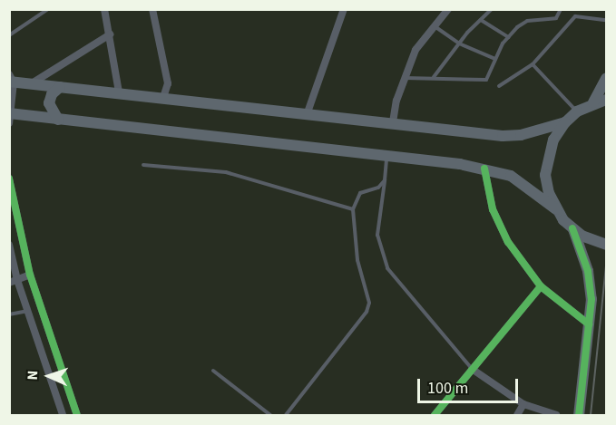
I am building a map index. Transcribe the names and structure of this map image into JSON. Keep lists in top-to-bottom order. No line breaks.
{"scale_bar":"100 m","north":"left"}
